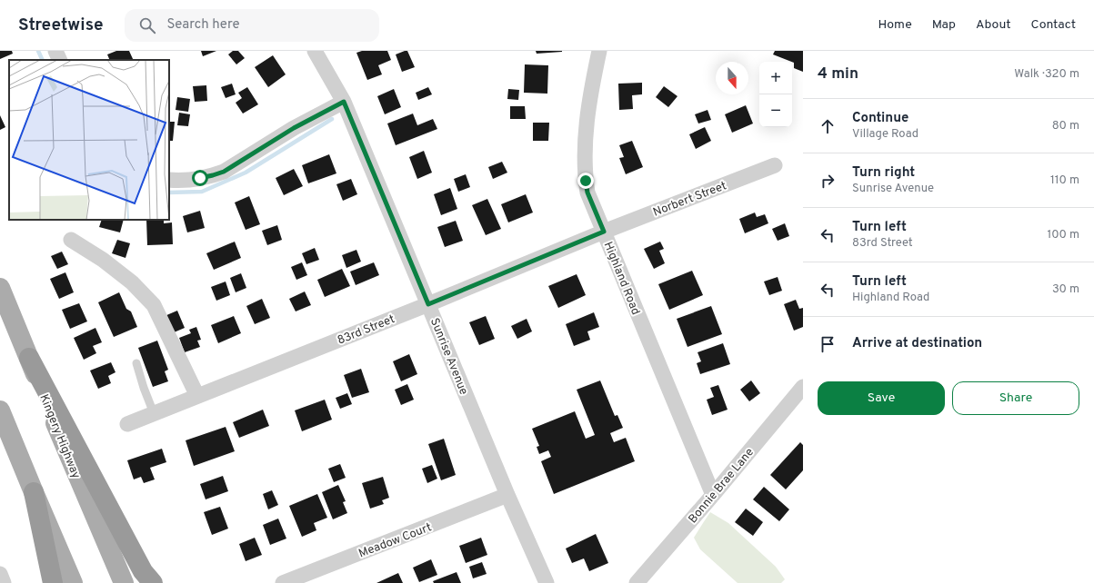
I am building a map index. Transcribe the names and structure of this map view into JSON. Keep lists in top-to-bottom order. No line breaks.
{"streets":{"main road":["Kingery Highway"],"street":["Norbert Street","Highland Road","83rd Street","Sunrise Avenue","Bonnie Brae Lane","Meadow Court"]},"crossings":[["Norbert Street","Highland Road"],["Norbert Street","83rd Street"],["Highland Road","83rd Street"],["Highland Road","Bonnie Brae Lane"],["83rd Street","Sunrise Avenue"],["Sunrise Avenue","Meadow Court"]],"north":"bottom","page":{"header":"Streetwise","search":"Search here","nav":["Home","Map","About","Contact"],"heading":["4 min","Walk · 320 m"],"map_buttons":["+","−"],"list":[["Continue","Village Road","80 m"],["Turn right","Sunrise Avenue","110 m"],["Turn left","83rd Street","100 m"],["Turn left","Highland Road","30 m"],"Arrive at destination"],"buttons":["Save","Share"]}}
